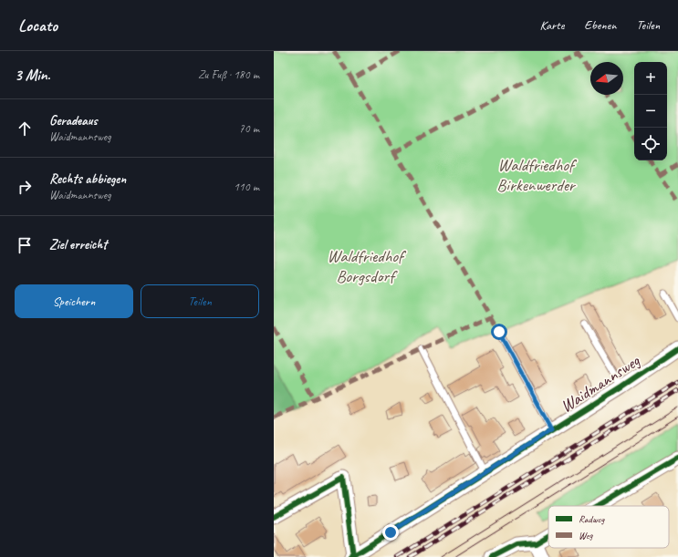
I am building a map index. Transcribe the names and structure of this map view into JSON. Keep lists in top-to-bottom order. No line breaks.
{"streets":{"street":["Waidmannsweg"]},"parks":["Waldfriedhof Birkenwerder","Waldfriedhof Borgsdorf"],"legend":["Radweg","Weg"],"north":"left","page":{"header":"Locato","nav":["Karte","Ebenen","Teilen"],"heading":["3 Min.","Zu Fuß · 180 m"],"map_buttons":["+","−"],"list":[["Geradeaus","Waidmannsweg","70 m"],["Rechts abbiegen","Waidmannsweg","110 m"],"Ziel erreicht"],"buttons":["Speichern","Teilen"]}}
